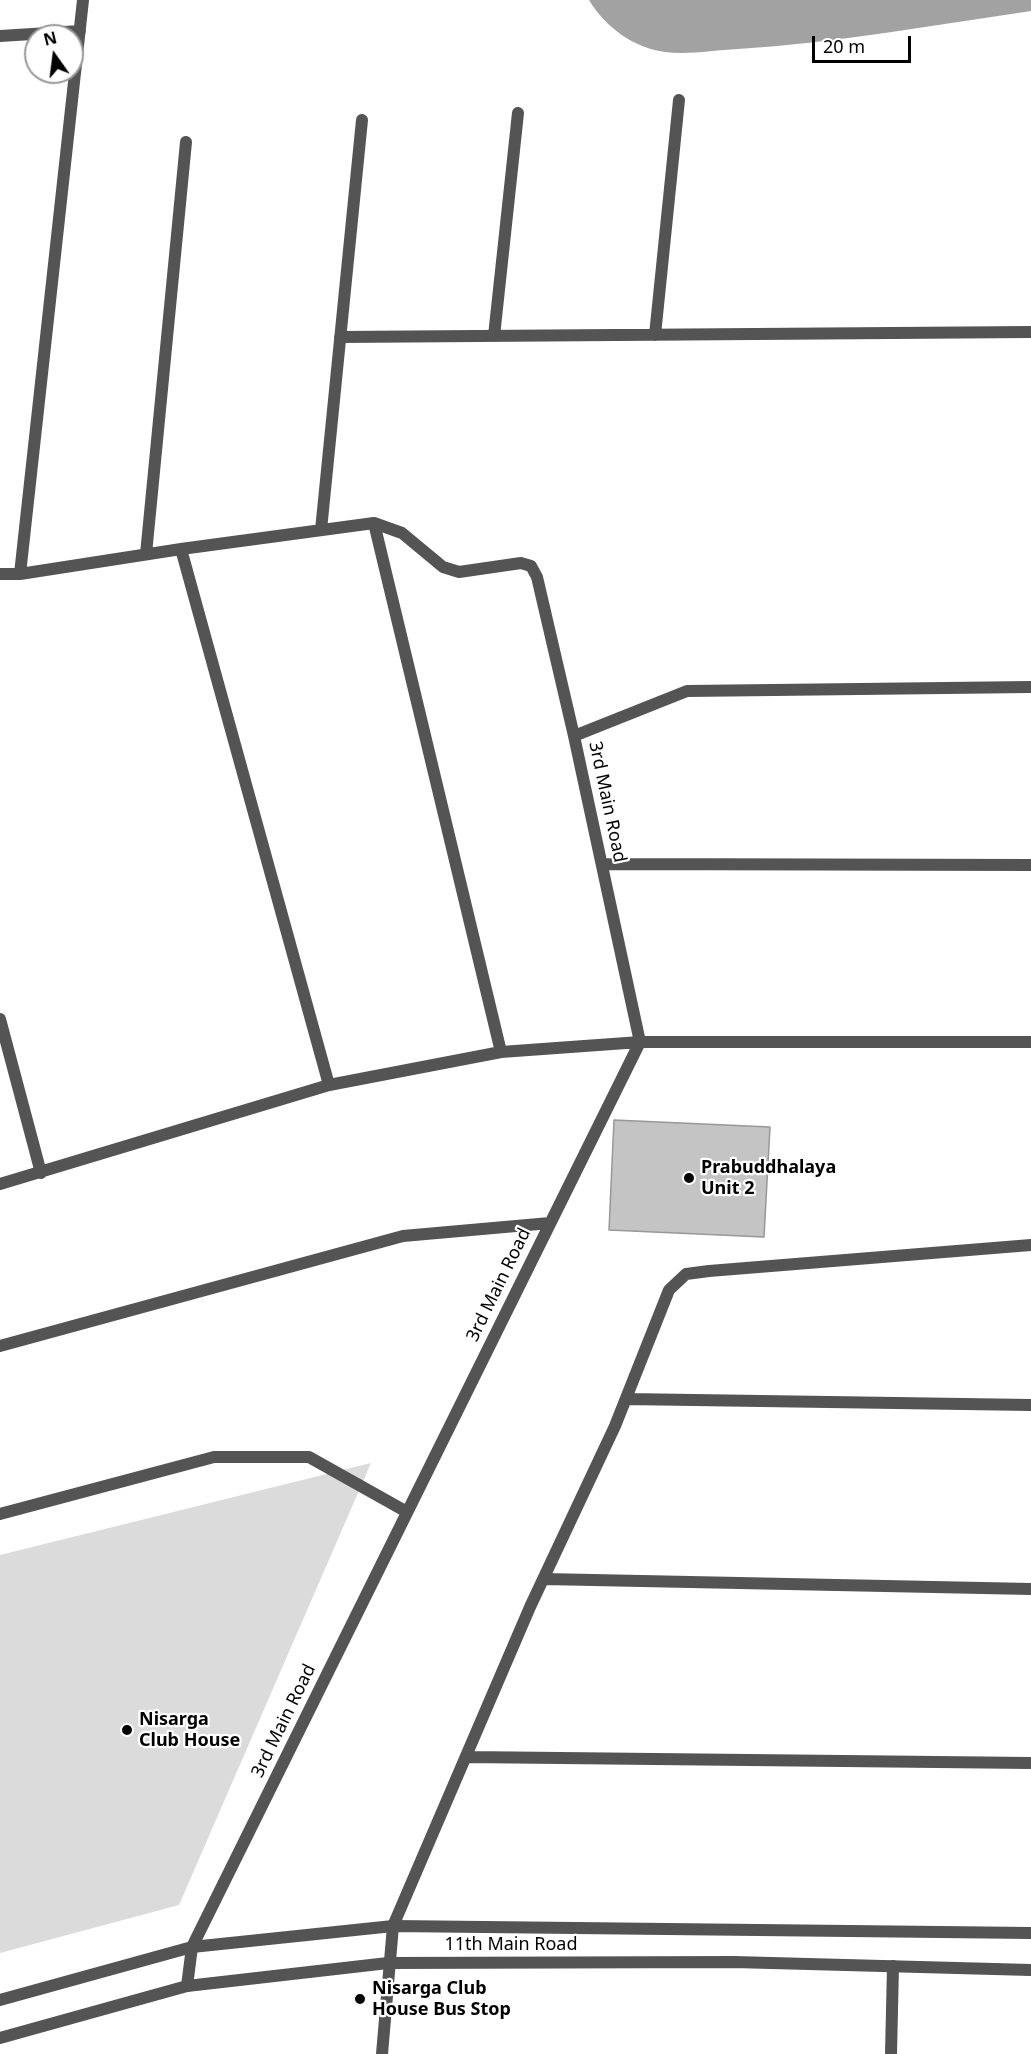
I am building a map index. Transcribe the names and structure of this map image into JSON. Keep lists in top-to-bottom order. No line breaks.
{"streets":{"street":["3rd Main Road","11th Main Road"]},"crossings":[["3rd Main Road","11th Main Road"]],"places":["Prabuddhalaya Unit 2","Nisarga Club House","Nisarga Club House Bus Stop"],"scale_bar":"20 m","north":"top"}
